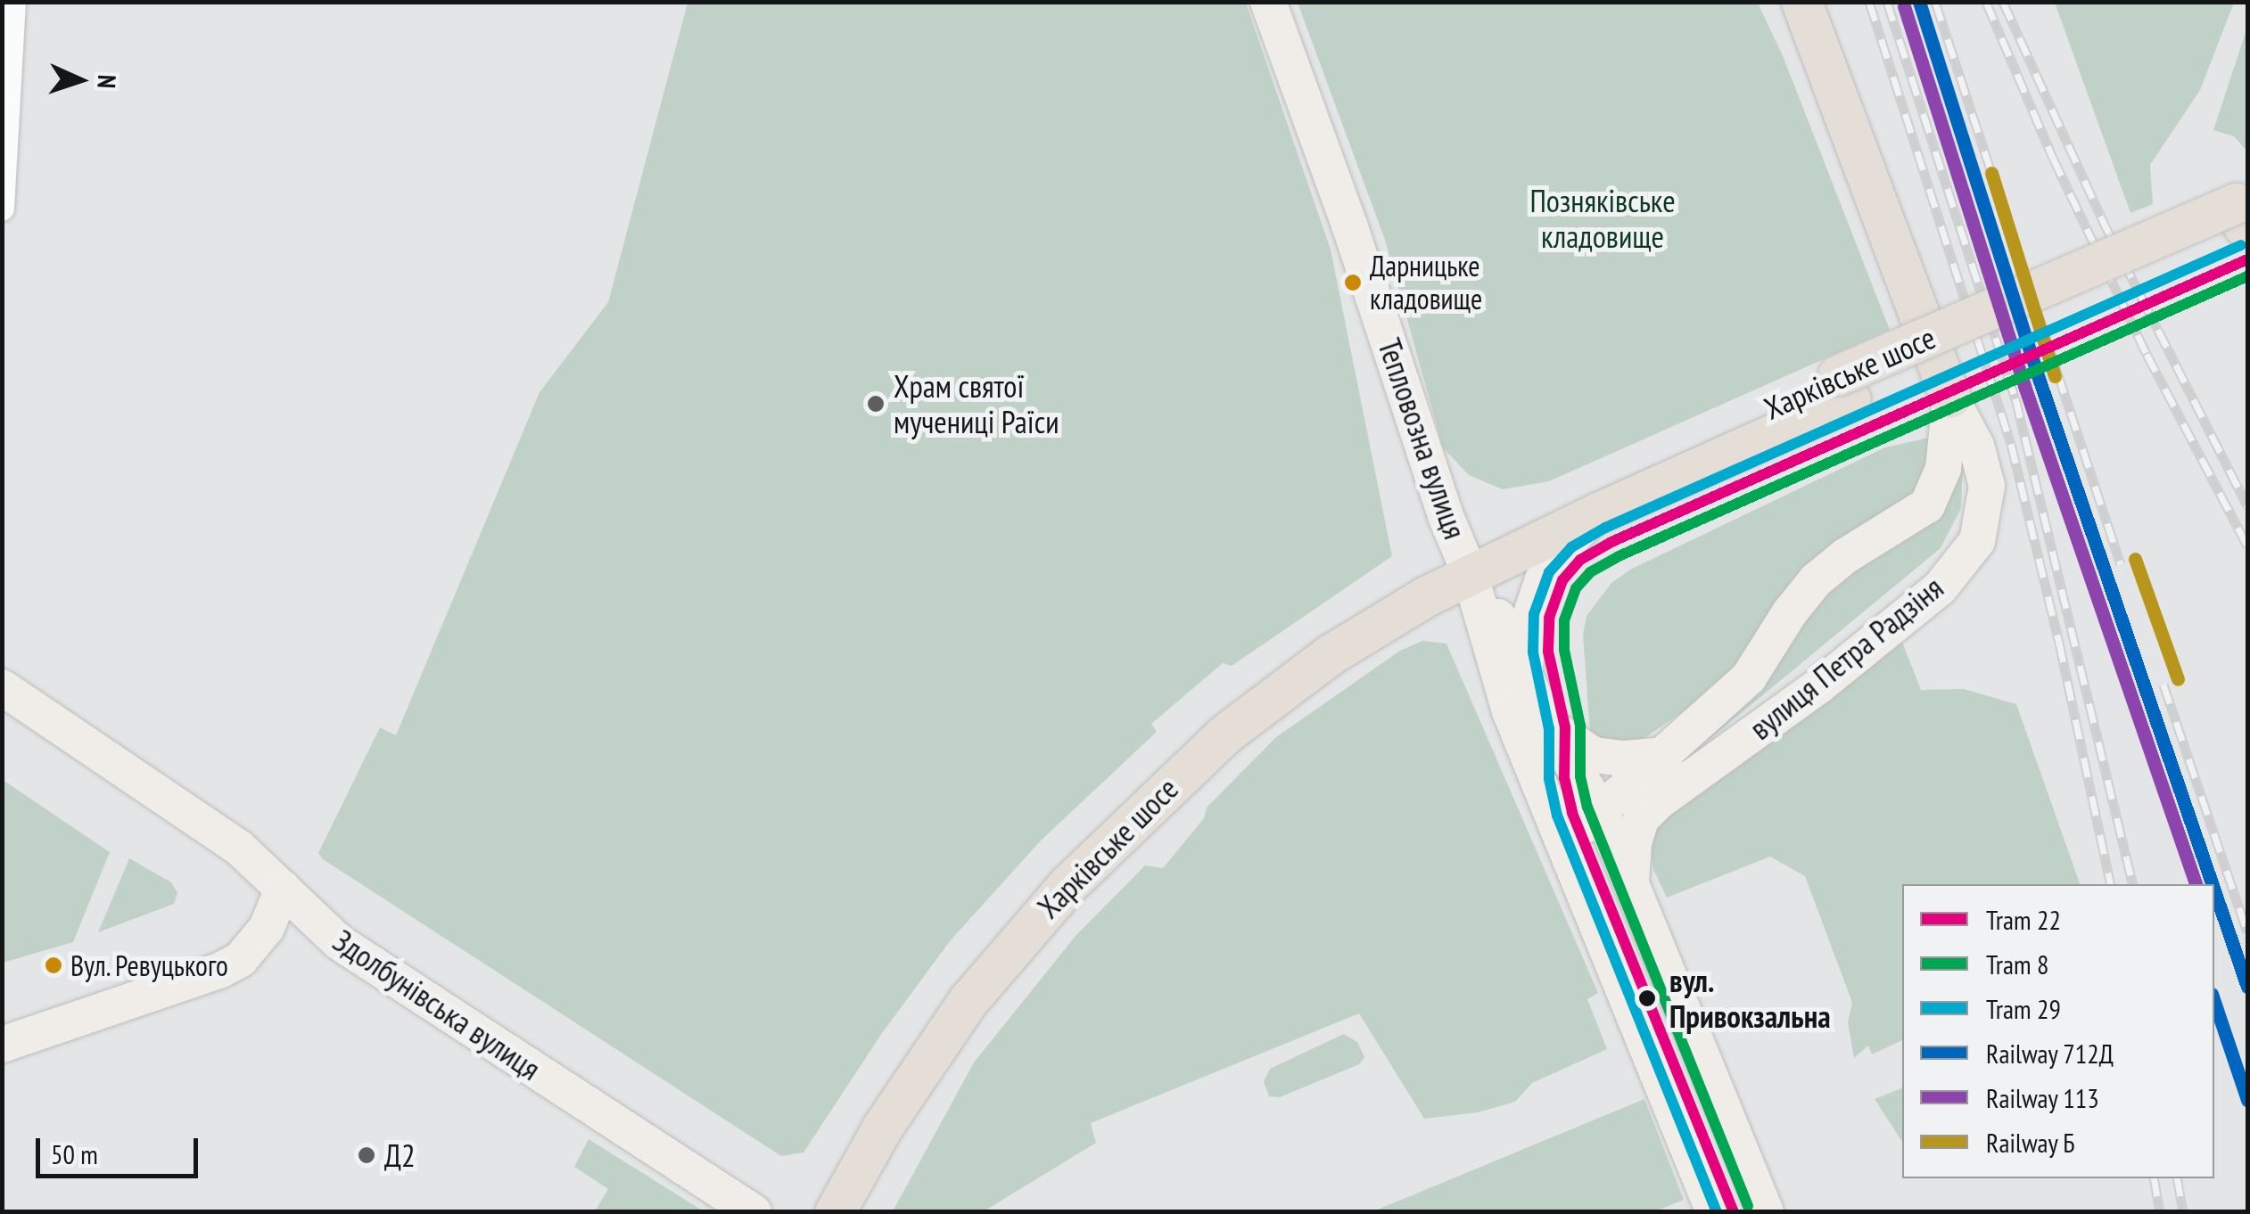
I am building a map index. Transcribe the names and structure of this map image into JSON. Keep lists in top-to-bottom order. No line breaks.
{"streets":{"main road":["Харківське шосе","Тепловозна вулиця","вулиця Петра Радзіня","Здолбунівська вулиця"]},"crossings":[["Харківське шосе","Тепловозна вулиця"]],"parks":["Позняківське кладовище"],"places":["Дарницьке кладовище","Храм святої мучениці Раїси","Вул. Ревуцького","вул. Привокзальна","Д2"],"lines":["rail line 712Д","rail line 113","rail line Б","tram line 29","tram line 22","tram line 8"],"legend":["Tram 22","Tram 8","Tram 29","Railway 712Д","Railway 113","Railway Б"],"scale_bar":"50 m","north":"right"}
